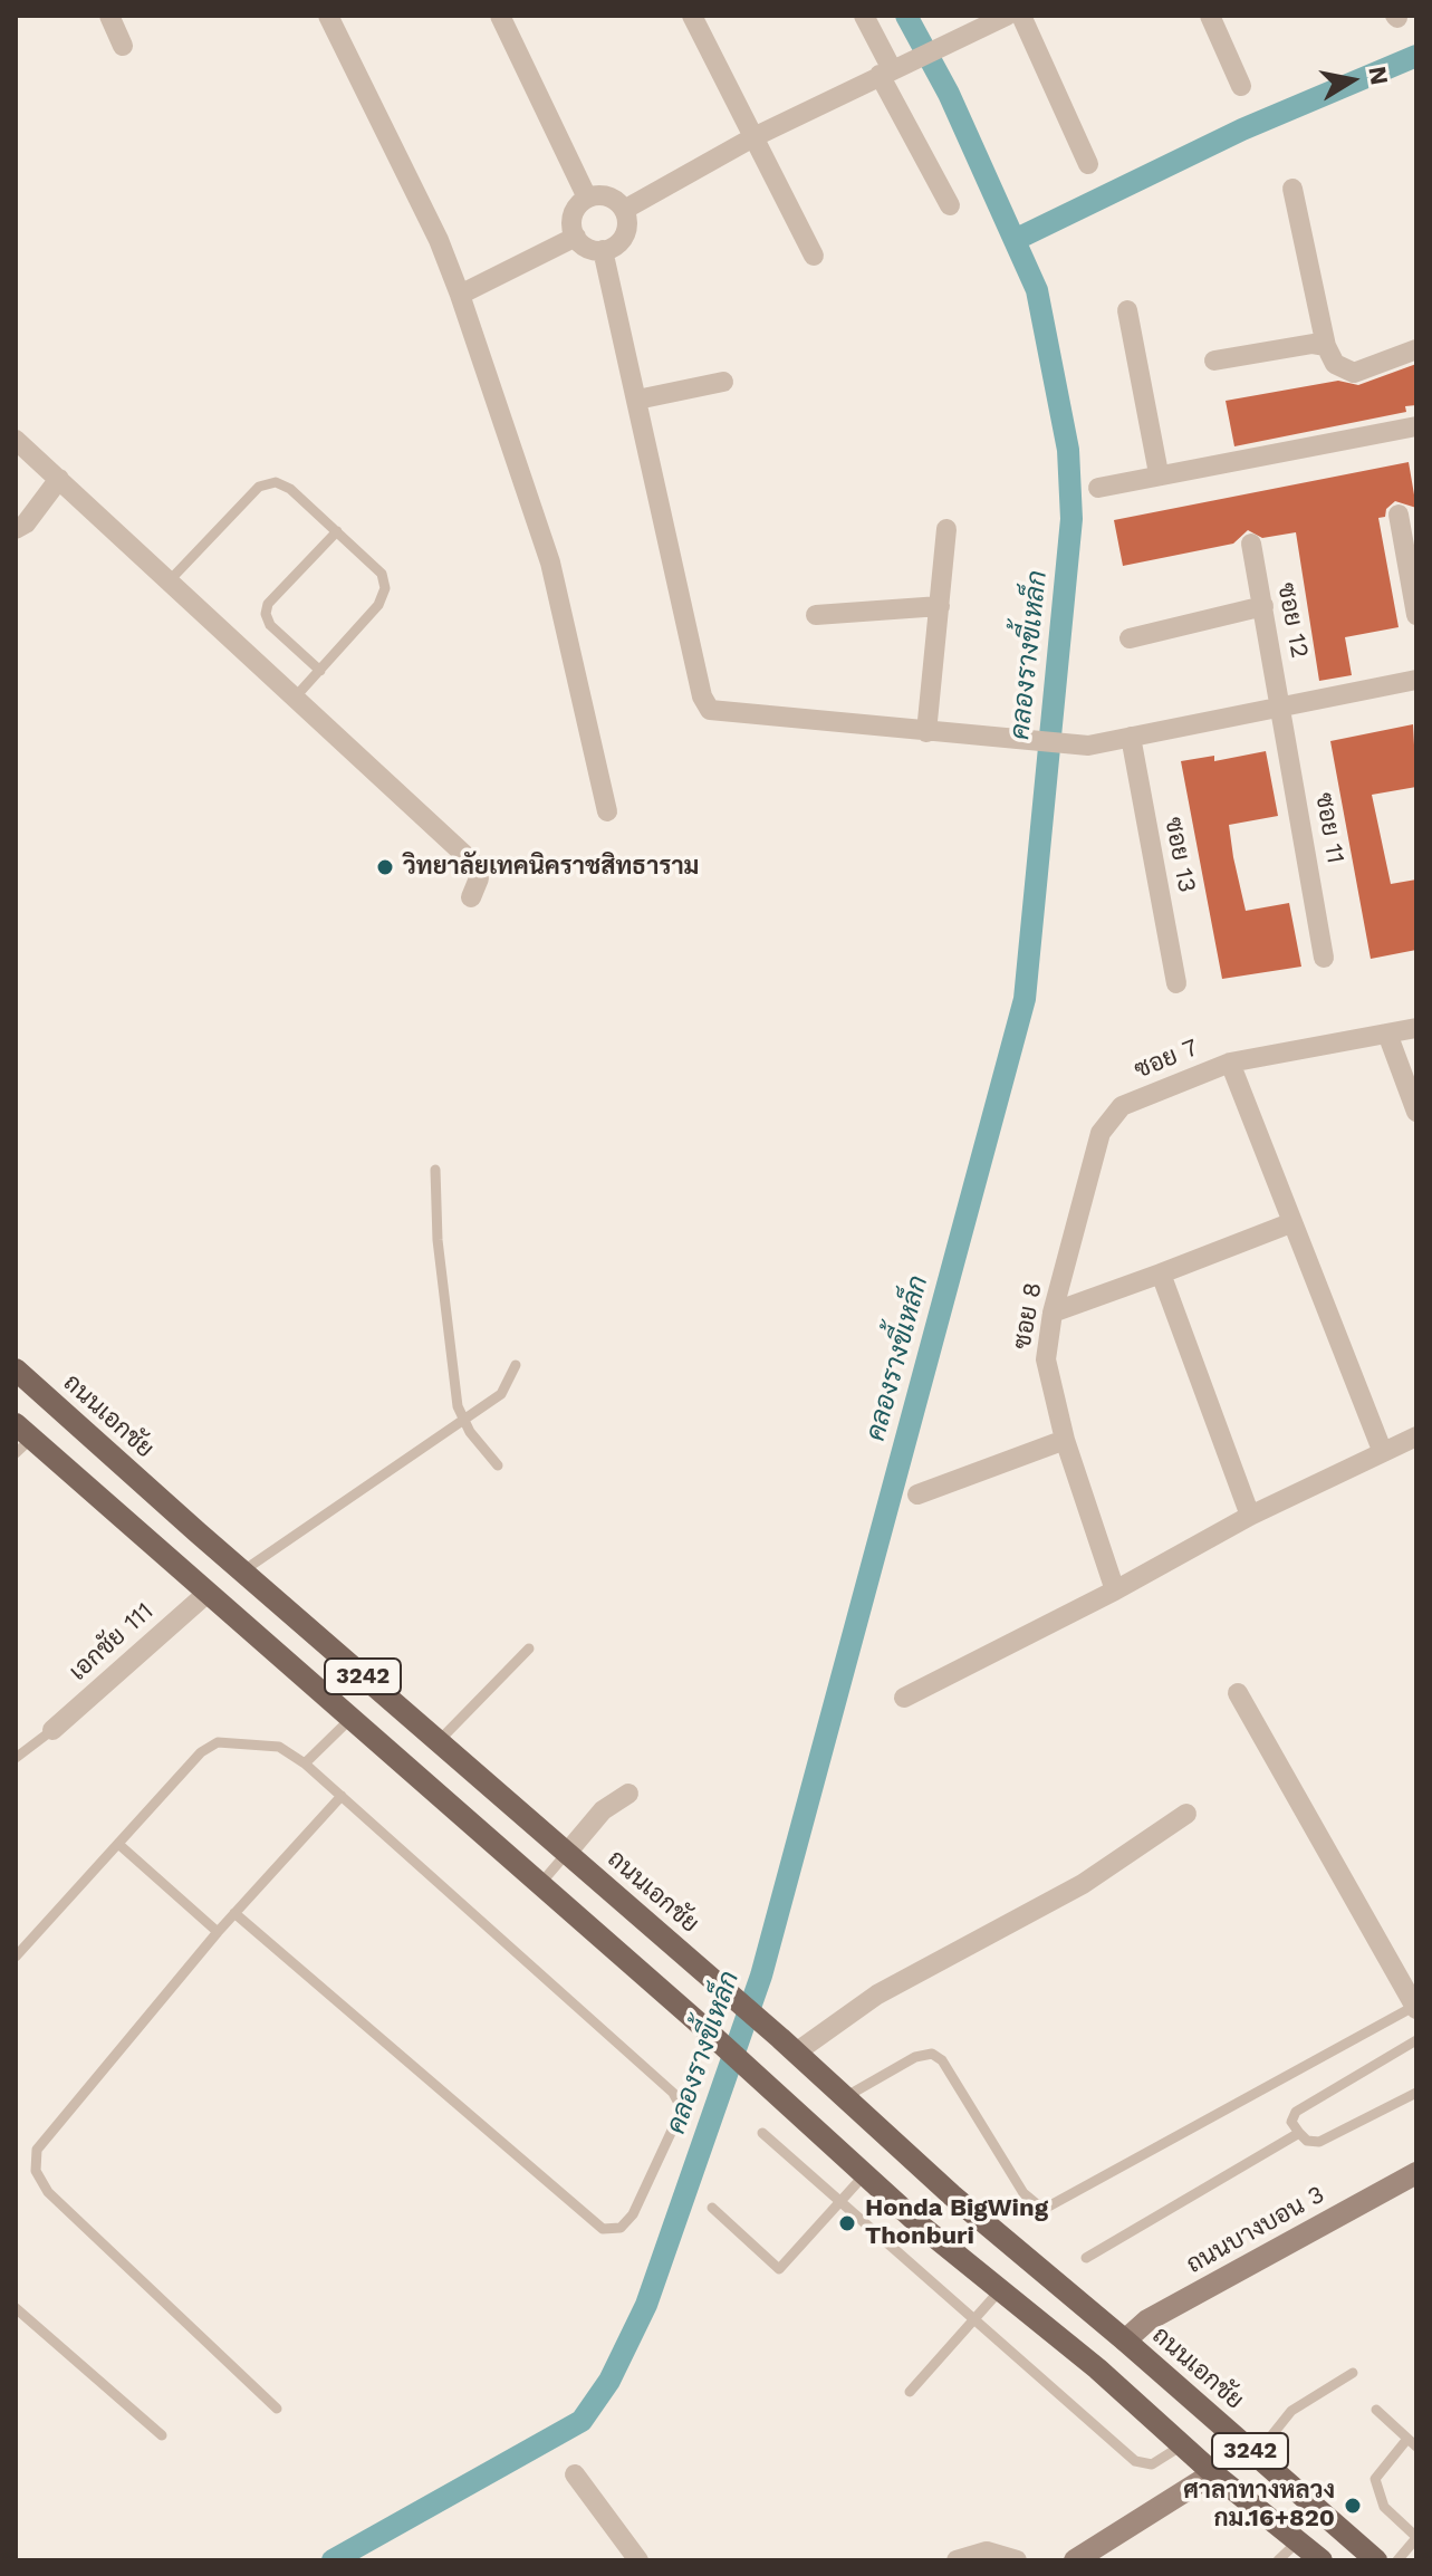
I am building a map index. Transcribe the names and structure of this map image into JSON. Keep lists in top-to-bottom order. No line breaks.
{"streets":{"main road":["ถนนเอกชัย","3242","ถนนบางบอน 3"],"street":["ซอย 12","ซอย 11","ซอย 13","ซอย 7","ซอย 8","เอกชัย 111"]},"crossings":[["ซอย 12","ซอย 11"],["ซอย 7","ซอย 8"],["ถนนเอกชัย","ถนนบางบอน 3"],["เอกชัย 111","3242"]],"water":["คลองรางขี้เหล็ก"],"places":["วิทยาลัยเทคนิคราชสิทธาราม","Honda BigWing Thonburi","ศาลาทางหลวง กม.16+820"],"north":"right"}
